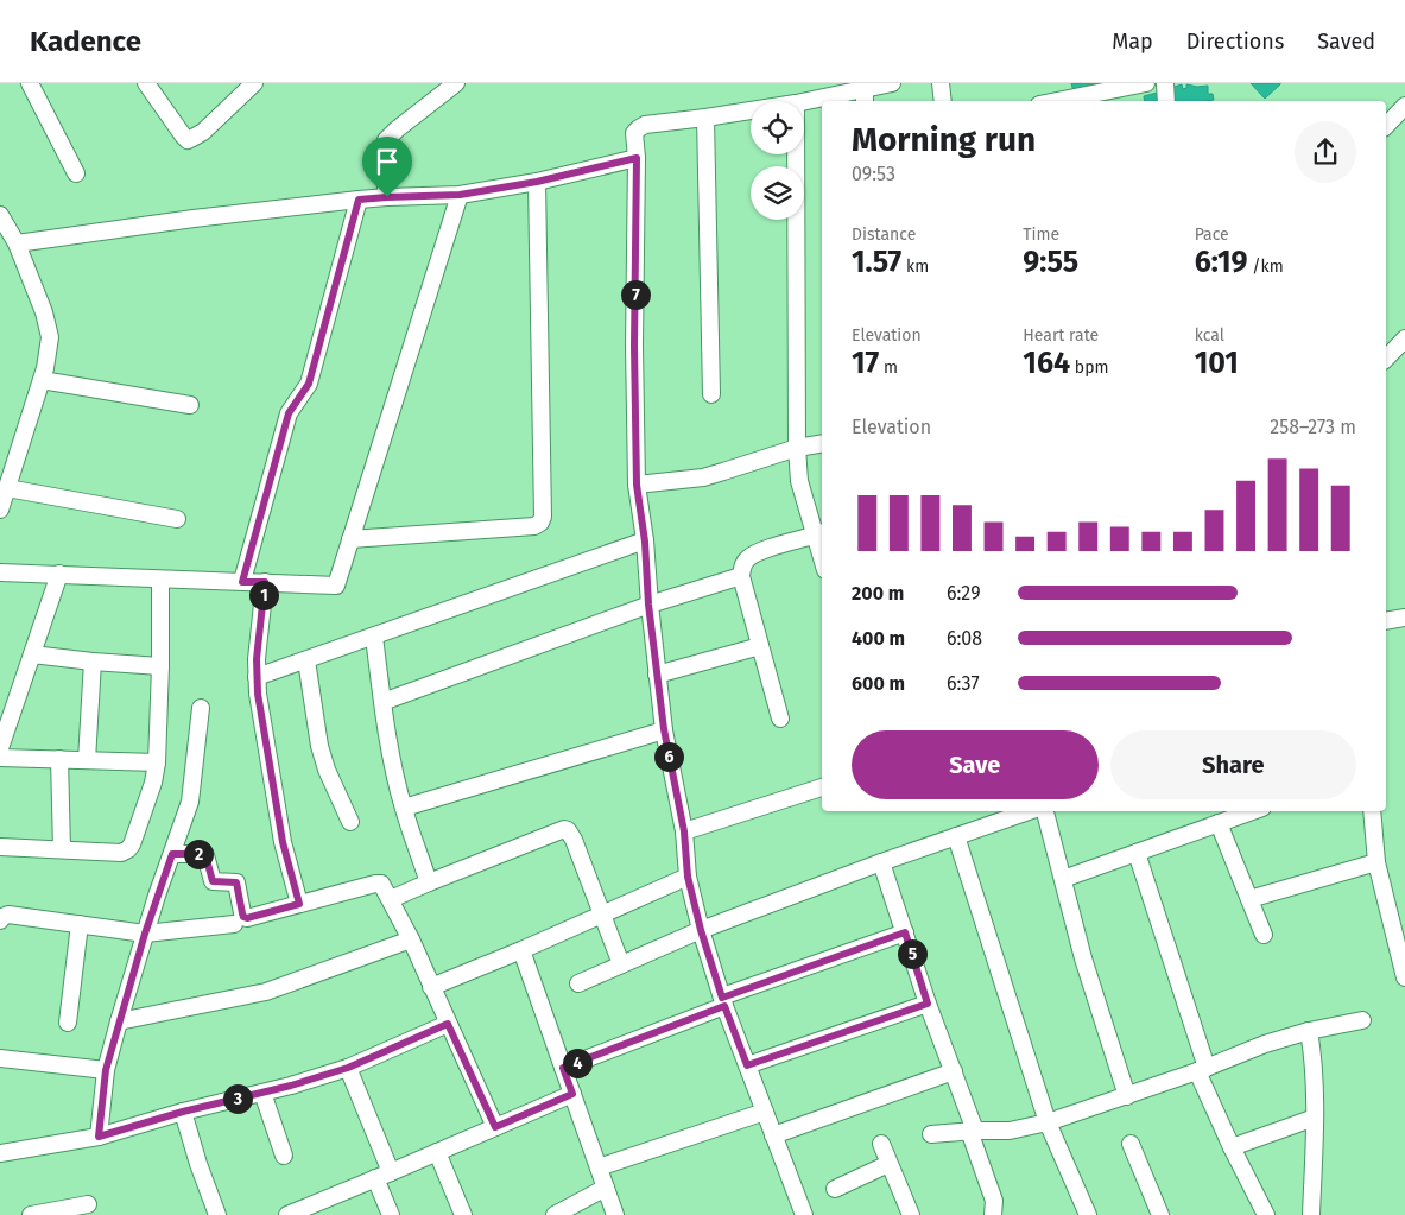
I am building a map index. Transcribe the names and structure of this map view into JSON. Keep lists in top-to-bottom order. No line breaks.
{"page":{"header":"Kadence","nav":["Map","Directions","Saved"],"heading":["Morning run","09:53"],"stats":[["Distance","1.57 km"],["Time","9:55"],["Pace","6:19 /km"],["Elevation","17 m"],["Heart rate","164 bpm"],["kcal","101"]],"pins":["7","1","6","2","5","4","3"],"chart":["Elevation","258–273 m"],"list":[{"name":"200 m","note":"6:29"},{"name":"400 m","note":"6:08"},{"name":"600 m","note":"6:37"}],"buttons":["Save","Share"]}}
